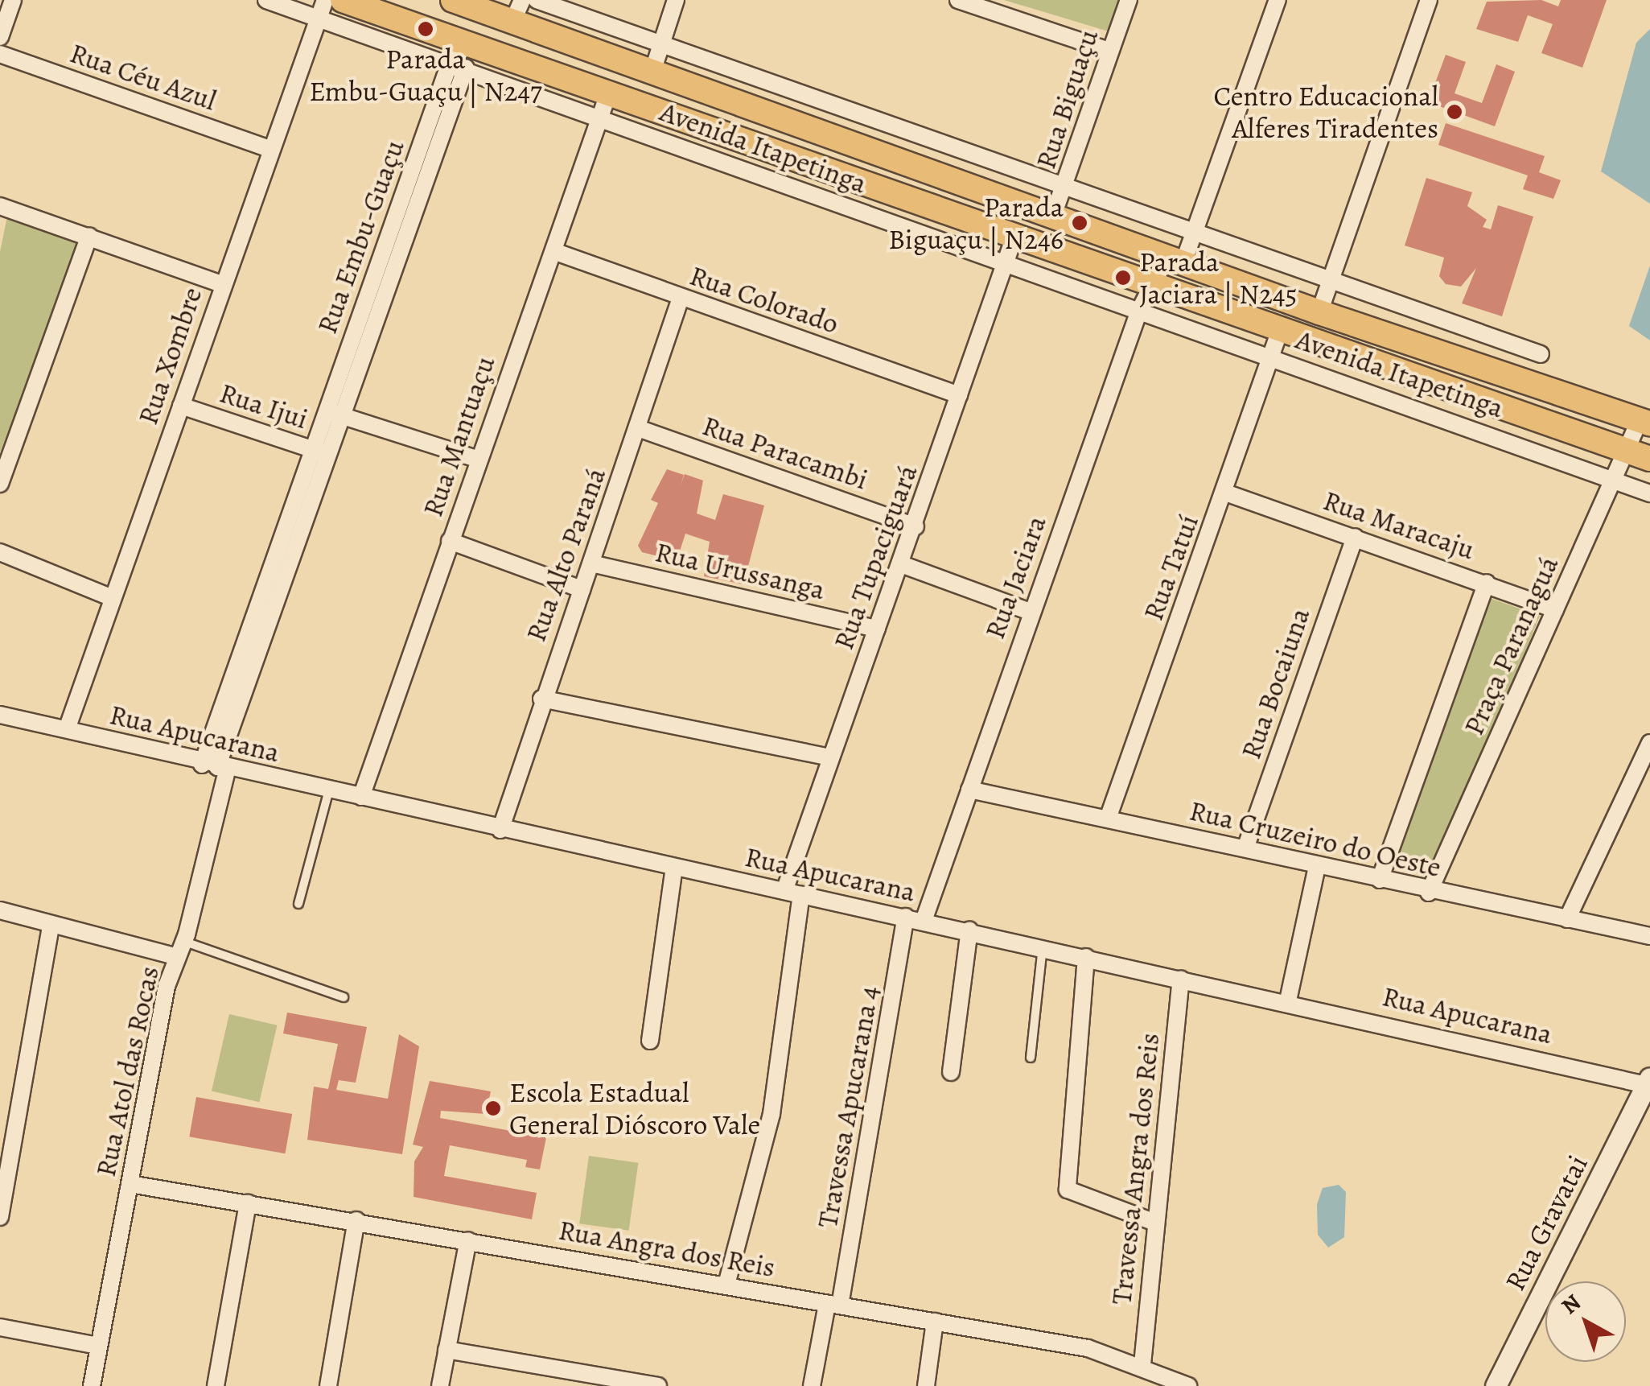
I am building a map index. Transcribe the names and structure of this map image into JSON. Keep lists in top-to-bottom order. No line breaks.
{"streets":{"main road":["Avenida Itapetinga"],"street":["Rua Céu Azul","Rua Biguaçu","Rua Embu-Guaçu","Rua Colorado","Rua Xombre","Rua Ijui","Rua Mantuaçu","Rua Paracambi","Rua Maracaju","Rua Alto Paraná","Rua Tupaciguará","Rua Tatuí","Rua Urussanga","Rua Jaciara","Praça Paranaguá","Rua Bocaiuna","Rua Apucarana","Rua Cruzeiro do Oeste","Rua Atol das Rocas","Travessa Apucarana 4","Travessa Angra dos Reis","Rua Gravatai","Rua Angra dos Reis"]},"crossings":[["Rua Céu Azul","Rua Xombre"],["Rua Biguaçu","Avenida Itapetinga"],["Avenida Itapetinga","Rua Embu-Guaçu"],["Avenida Itapetinga","Rua Xombre"],["Avenida Itapetinga","Rua Mantuaçu"],["Avenida Itapetinga","Rua Tupaciguará"],["Avenida Itapetinga","Rua Tatuí"],["Avenida Itapetinga","Rua Jaciara"],["Avenida Itapetinga","Praça Paranaguá"],["Rua Embu-Guaçu","Rua Ijui"],["Rua Embu-Guaçu","Rua Apucarana"],["Rua Embu-Guaçu","Rua Atol das Rocas"],["Rua Colorado","Rua Mantuaçu"],["Rua Colorado","Rua Alto Paraná"],["Rua Colorado","Rua Tupaciguará"],["Rua Xombre","Rua Ijui"],["Rua Xombre","Rua Apucarana"],["Rua Mantuaçu","Rua Apucarana"],["Rua Paracambi","Rua Alto Paraná"],["Rua Paracambi","Rua Tupaciguará"],["Rua Maracaju","Rua Tatuí"],["Rua Maracaju","Praça Paranaguá"],["Rua Maracaju","Rua Bocaiuna"],["Rua Alto Paraná","Rua Urussanga"],["Rua Alto Paraná","Rua Apucarana"],["Rua Tupaciguará","Rua Urussanga"],["Rua Tupaciguará","Rua Apucarana"],["Rua Tupaciguará","Rua Angra dos Reis"],["Rua Tatuí","Rua Cruzeiro do Oeste"],["Rua Jaciara","Rua Apucarana"],["Rua Jaciara","Rua Cruzeiro do Oeste"],["Praça Paranaguá","Rua Cruzeiro do Oeste"],["Rua Bocaiuna","Rua Cruzeiro do Oeste"],["Rua Apucarana","Rua Atol das Rocas"],["Rua Apucarana","Travessa Apucarana 4"],["Rua Apucarana","Travessa Angra dos Reis"],["Rua Apucarana","Rua Gravatai"],["Rua Atol das Rocas","Rua Angra dos Reis"],["Travessa Apucarana 4","Rua Angra dos Reis"],["Travessa Angra dos Reis","Rua Angra dos Reis"]],"places":["Parada Embu-Guaçu | N247","Centro Educacional Alferes Tiradentes","Parada Biguaçu | N246","Parada Jaciara | N245","Escola Estadual General Dióscoro Vale"],"north":"top left"}
